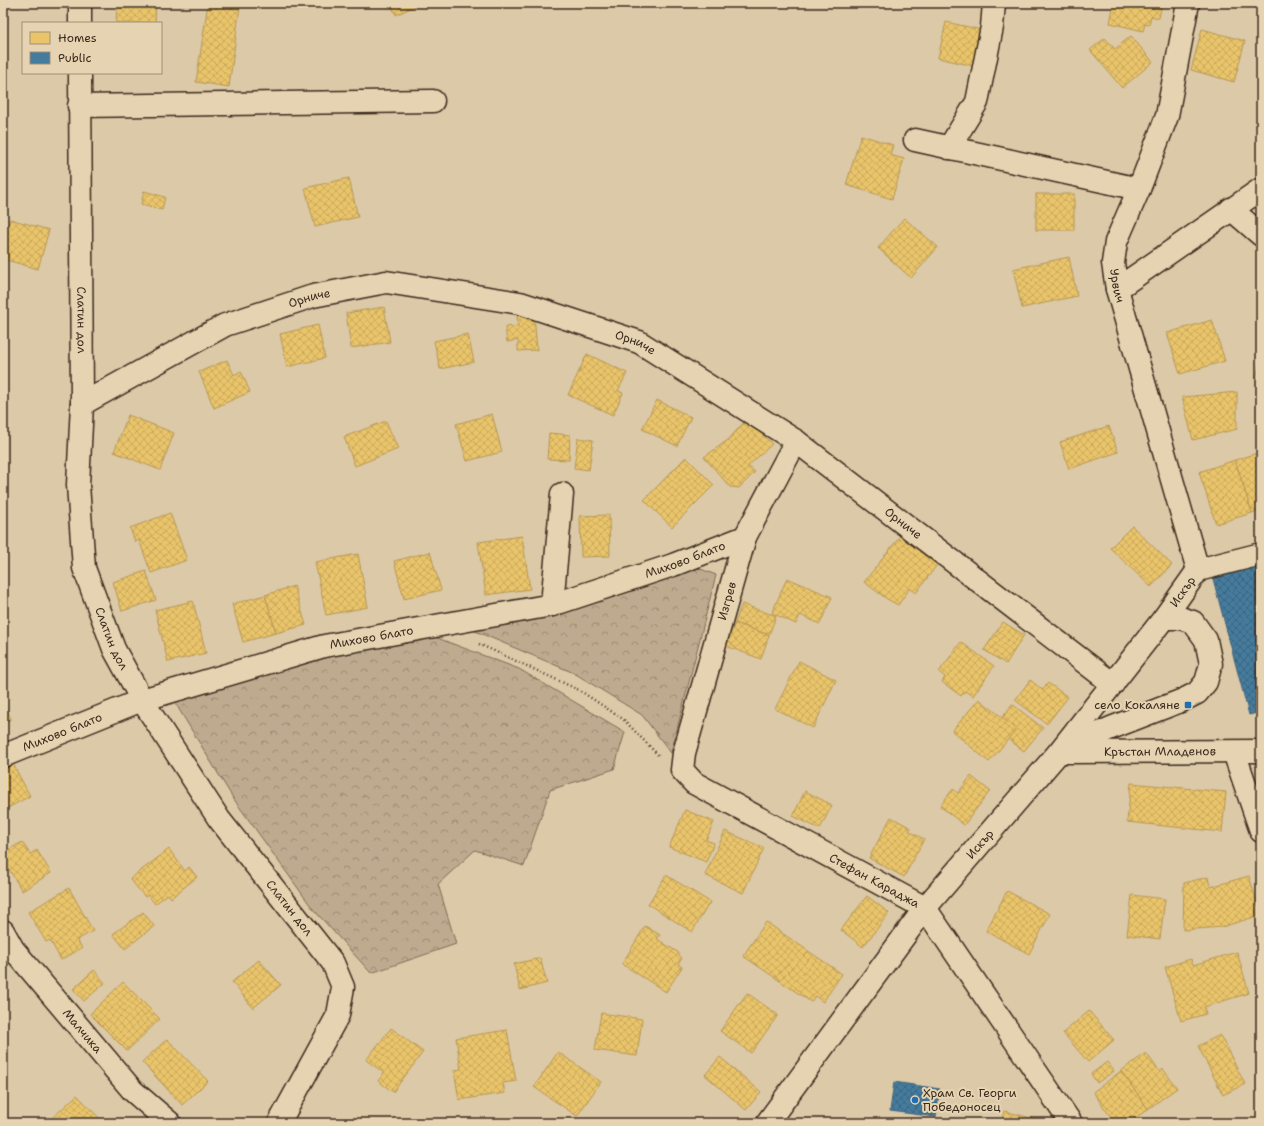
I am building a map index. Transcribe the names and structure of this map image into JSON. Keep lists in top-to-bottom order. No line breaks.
{"streets":{"street":["Урвич","Орниче","Слатин дол","Михово блато","Искър","Изгрев","Кръстан Младенов","Стефан Караджа","Малчика"]},"crossings":[["Урвич","Искър"],["Орниче","Слатин дол"],["Орниче","Искър"],["Орниче","Изгрев"],["Слатин дол","Михово блато"],["Михово блато","Изгрев"],["Искър","Кръстан Младенов"],["Искър","Стефан Караджа"],["Изгрев","Стефан Караджа"]],"places":{"transit":["село Кокаляне"],"other":["Храм Св. Георги Победоносец"]},"legend":["Homes","Public"]}
